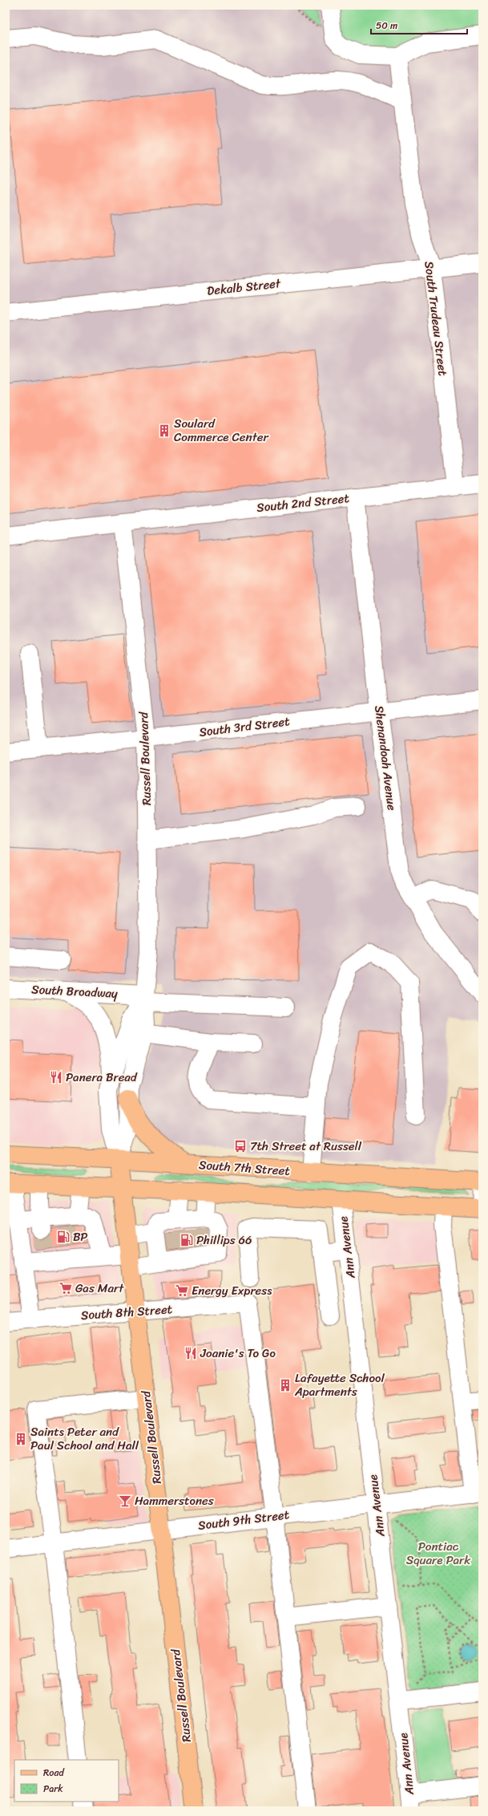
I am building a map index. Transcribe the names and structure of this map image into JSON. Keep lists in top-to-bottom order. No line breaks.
{"streets":{"main road":["Russell Boulevard","South 7th Street"],"street":["Dekalb Street","South Trudeau Street","South 2nd Street","South 3rd Street","Shenandoah Avenue","South Broadway","Ann Avenue","South 8th Street","South 9th Street"]},"crossings":[["Dekalb Street","South Trudeau Street"],["South Trudeau Street","South 2nd Street"],["South 2nd Street","Shenandoah Avenue"],["South 2nd Street","Russell Boulevard"],["South 3rd Street","Shenandoah Avenue"],["South 3rd Street","Russell Boulevard"],["Russell Boulevard","South Broadway"],["Russell Boulevard","South 7th Street"],["Russell Boulevard","South 8th Street"],["Russell Boulevard","South 9th Street"],["Ann Avenue","South 9th Street"],["South 8th Street","South 9th Street"]],"parks":["Pontiac Square Park"],"places":{"building":["Soulard Commerce Center","Lafayette School Apartments","Saints Peter and Paul School and Hall"],"restaurant":["Panera Bread","Joanie's To Go"],"bus stop":["7th Street at Russell"],"fuel station":["BP","Phillips 66"],"supermarket":["Gas Mart","Energy Express"],"bar":["Hammerstones"]},"legend":["Road","Park"],"scale_bar":"50 m"}
